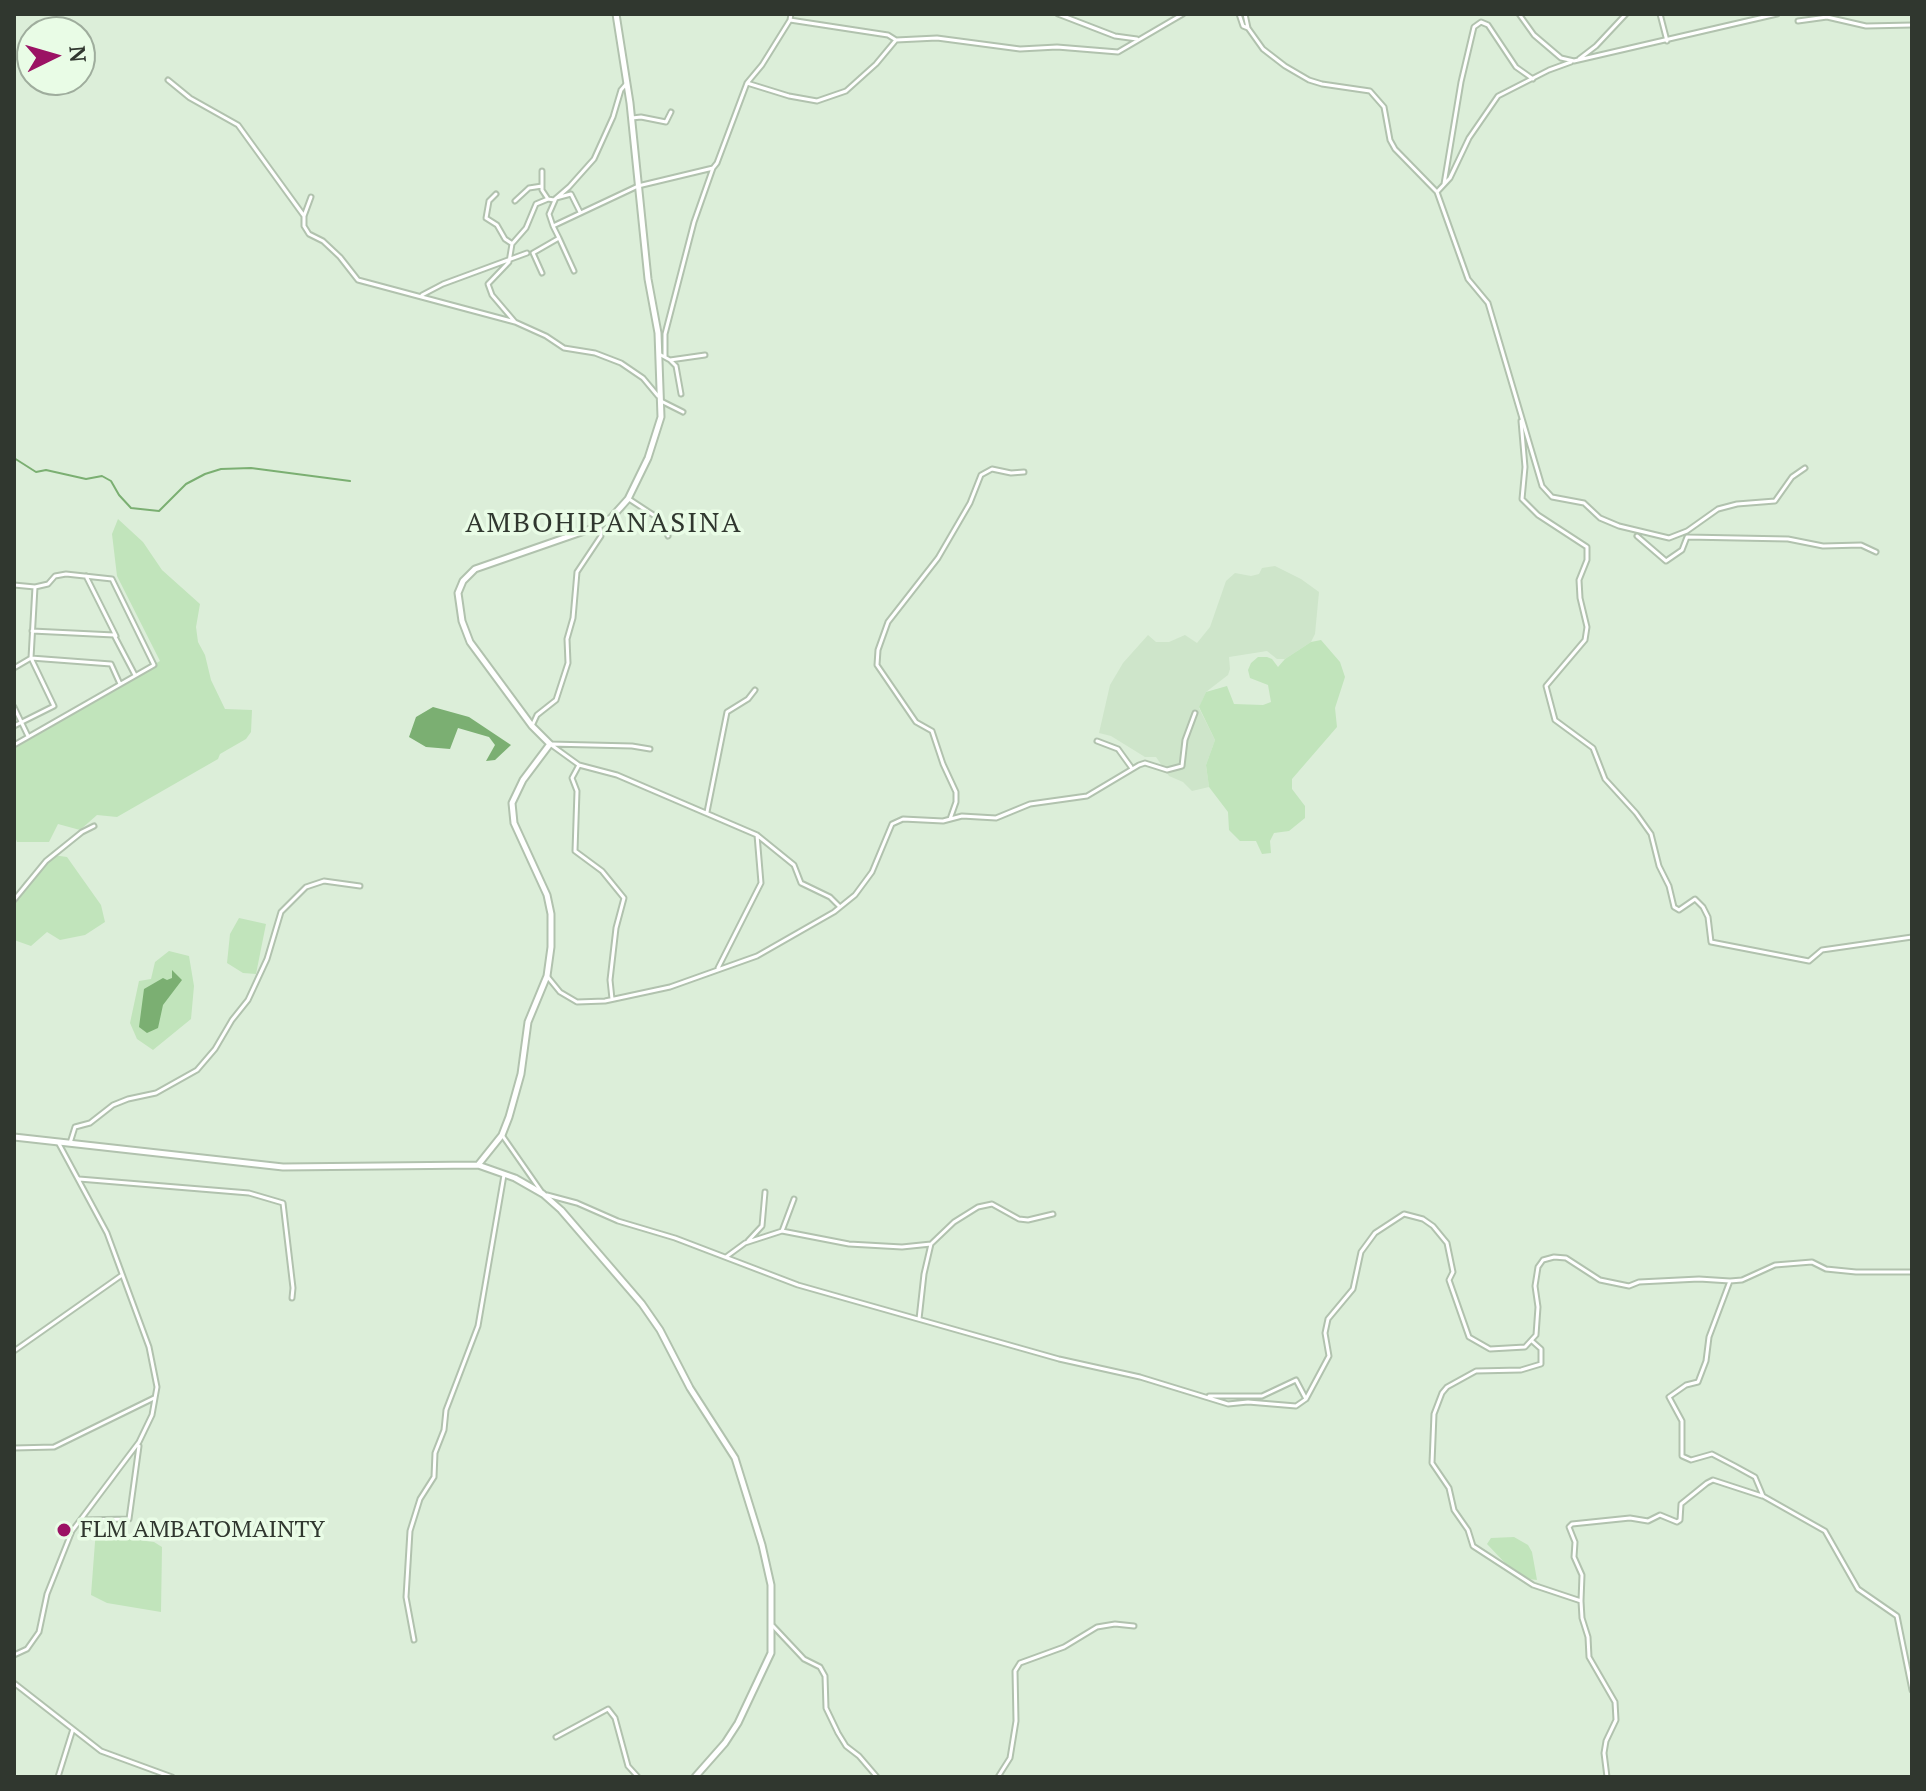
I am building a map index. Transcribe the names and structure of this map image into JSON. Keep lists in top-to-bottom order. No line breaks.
{"districts":["AMBOHIPANASINA"],"places":["FLM AMBATOMAINTY"],"north":"right"}
